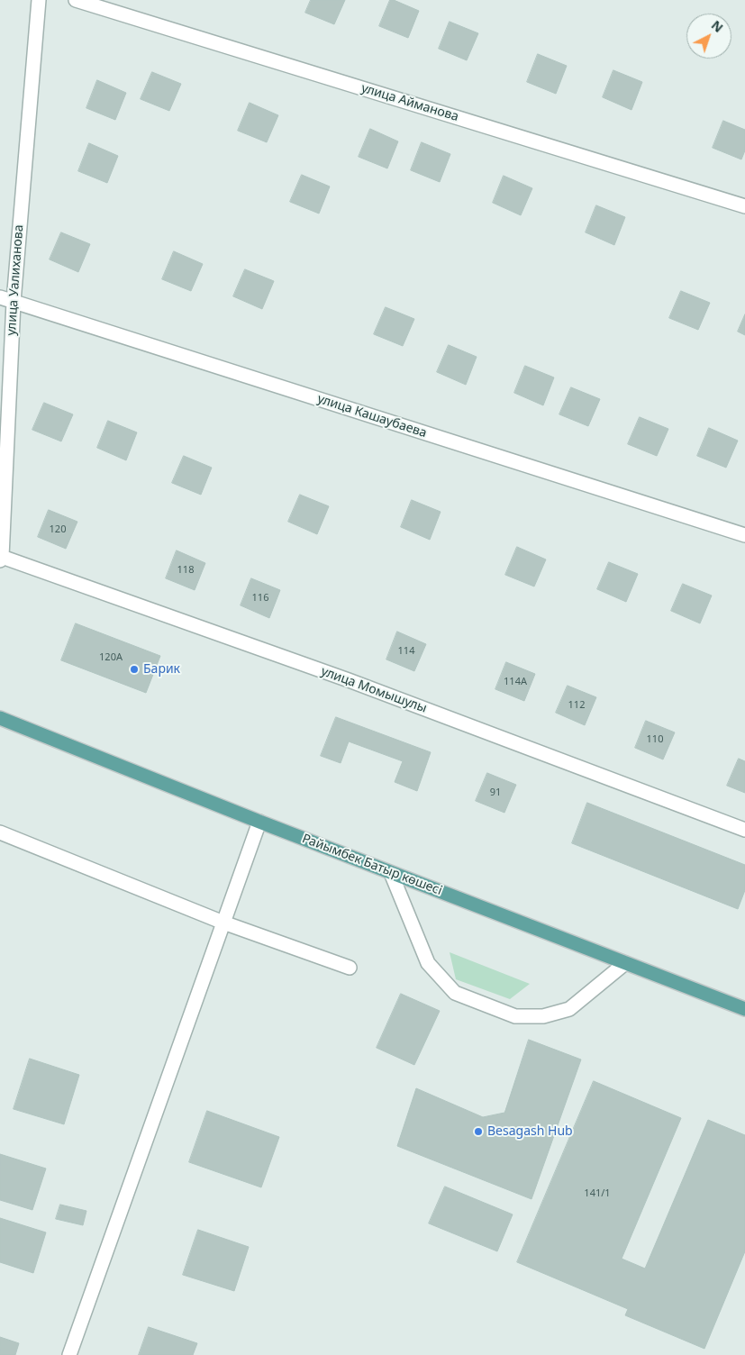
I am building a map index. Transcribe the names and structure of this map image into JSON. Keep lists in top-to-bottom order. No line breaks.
{"streets":{"main road":["Райымбек Батыр көшесі"],"street":["улица Айманова","улица Уалиханова","улица Кашаубаева","улица Момышулы"]},"crossings":[["улица Уалиханова","улица Кашаубаева"],["улица Уалиханова","улица Момышулы"]],"places":["Барик","Besagash Hub"],"house_numbers":["120","118","116","114","120А","114А","112","110","91","141/1"],"north":"top right"}
